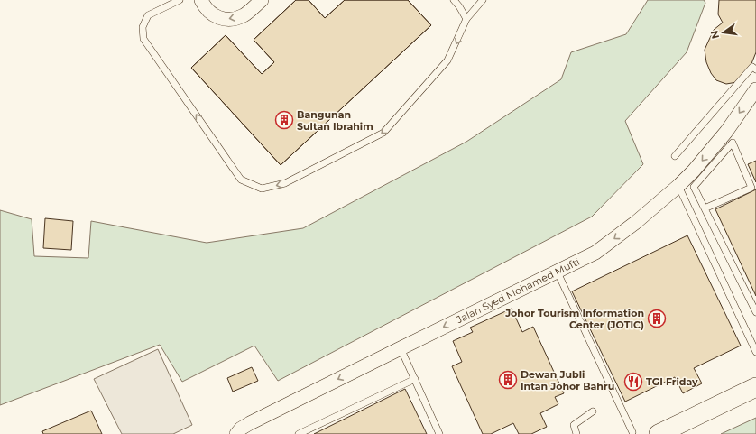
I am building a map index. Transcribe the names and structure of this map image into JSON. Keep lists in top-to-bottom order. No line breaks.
{"streets":{"street":["Jalan Syed Mohamed Mufti"]},"one_way":["Jalan Syed Mohamed Mufti"],"places":{"building":["Bangunan Sultan Ibrahim","Johor Tourism Information Center (JOTIC)","Dewan Jubli Intan Johor Bahru"],"restaurant":["TGI Friday"]},"north":"left"}
